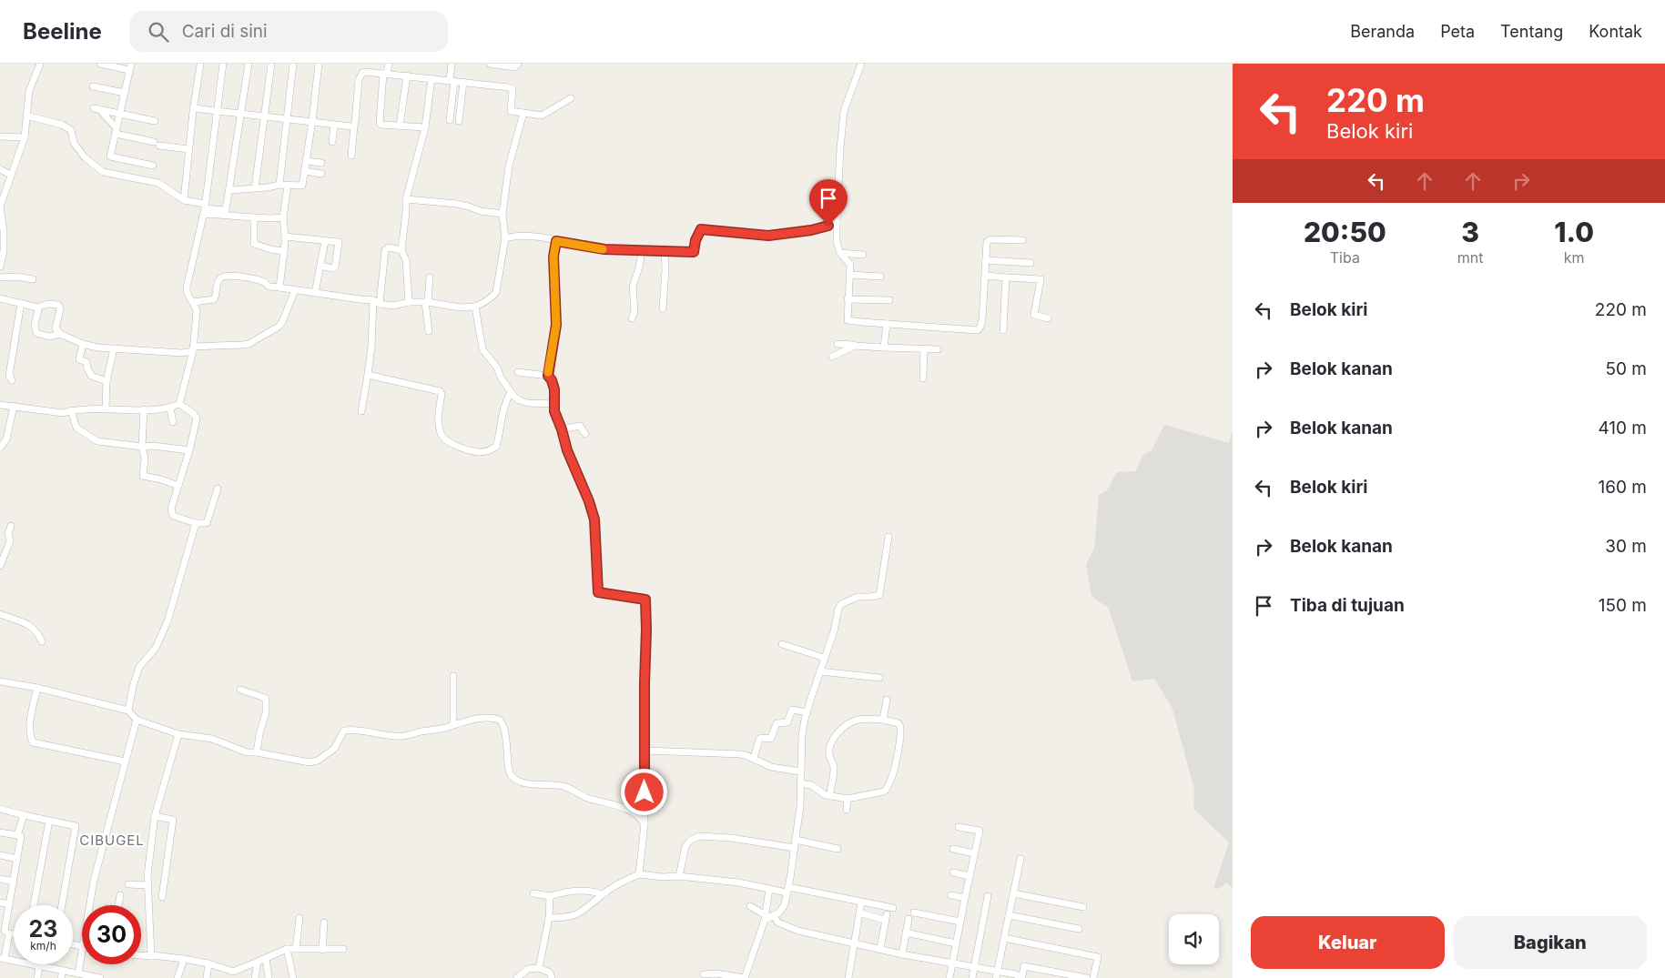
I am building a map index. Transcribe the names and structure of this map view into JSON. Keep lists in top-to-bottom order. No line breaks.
{"districts":["CIBUGEL"],"page":{"header":"Beeline","search":"Cari di sini","nav":["Beranda","Peta","Tentang","Kontak"],"turn":["220 m","Belok kiri"],"eta":["20:50","Tiba","3","mnt","1.0","km"],"list":[{"name":"Belok kiri","value":"220 m"},{"name":"Belok kanan","value":"50 m"},{"name":"Belok kanan","value":"410 m"},{"name":"Belok kiri","value":"160 m"},{"name":"Belok kanan","value":"30 m"},{"name":"Tiba di tujuan","value":"150 m"}],"speed":"23 km/h","limit":"30","buttons":["Keluar","Bagikan"]}}
